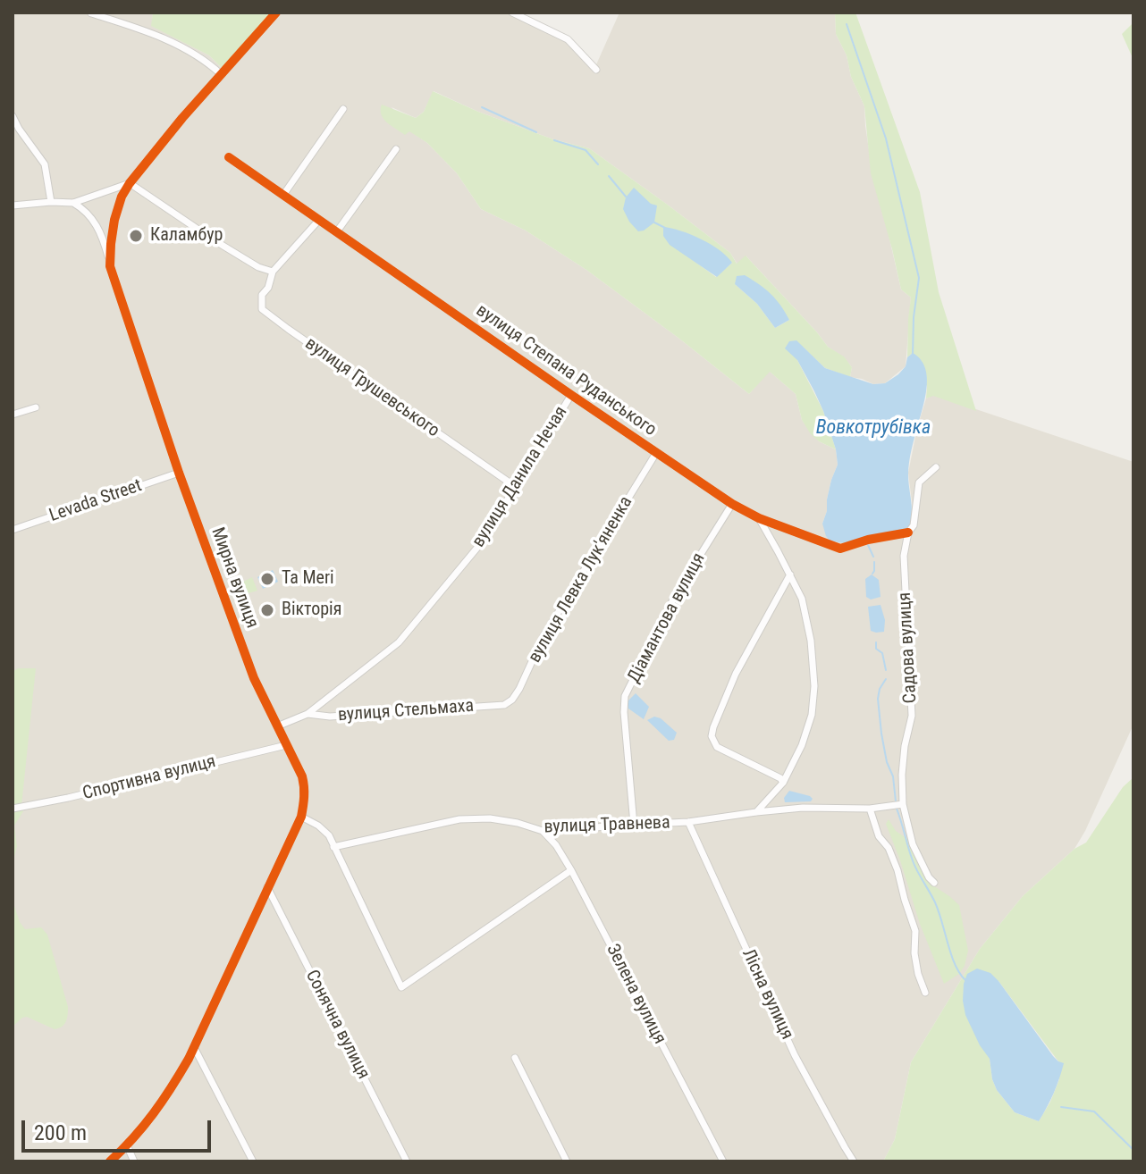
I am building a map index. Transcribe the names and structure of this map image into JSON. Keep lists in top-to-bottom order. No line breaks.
{"streets":{"street":["вулиця Степана Руданського","вулиця Грушевського","вулиця Данила Нечая","Levada Street","Мирна вулиця","вулиця Левка Лук'яненка","Діамантова вулиця","Садова вулиця","вулиця Стельмаха","Спортивна вулиця","вулиця Травнева","Зелена вулиця","Лісна вулиця","Сонячна вулиця"]},"crossings":[["вулиця Степана Руданського","вулиця Грушевського"],["вулиця Степана Руданського","вулиця Данила Нечая"],["вулиця Степана Руданського","вулиця Левка Лук'яненка"],["вулиця Степана Руданського","Діамантова вулиця"],["вулиця Степана Руданського","Садова вулиця"],["вулиця Грушевського","вулиця Данила Нечая"],["вулиця Данила Нечая","Мирна вулиця"],["вулиця Данила Нечая","вулиця Стельмаха"],["Levada Street","Мирна вулиця"],["Мирна вулиця","Спортивна вулиця"],["Мирна вулиця","Сонячна вулиця"],["вулиця Левка Лук'яненка","вулиця Стельмаха"],["Діамантова вулиця","вулиця Травнева"],["Садова вулиця","вулиця Травнева"],["вулиця Травнева","Зелена вулиця"],["вулиця Травнева","Лісна вулиця"]],"water":["Вовкотрубівка"],"places":["Каламбур","Ta Meri","Вікторія"],"scale_bar":"200 m"}
